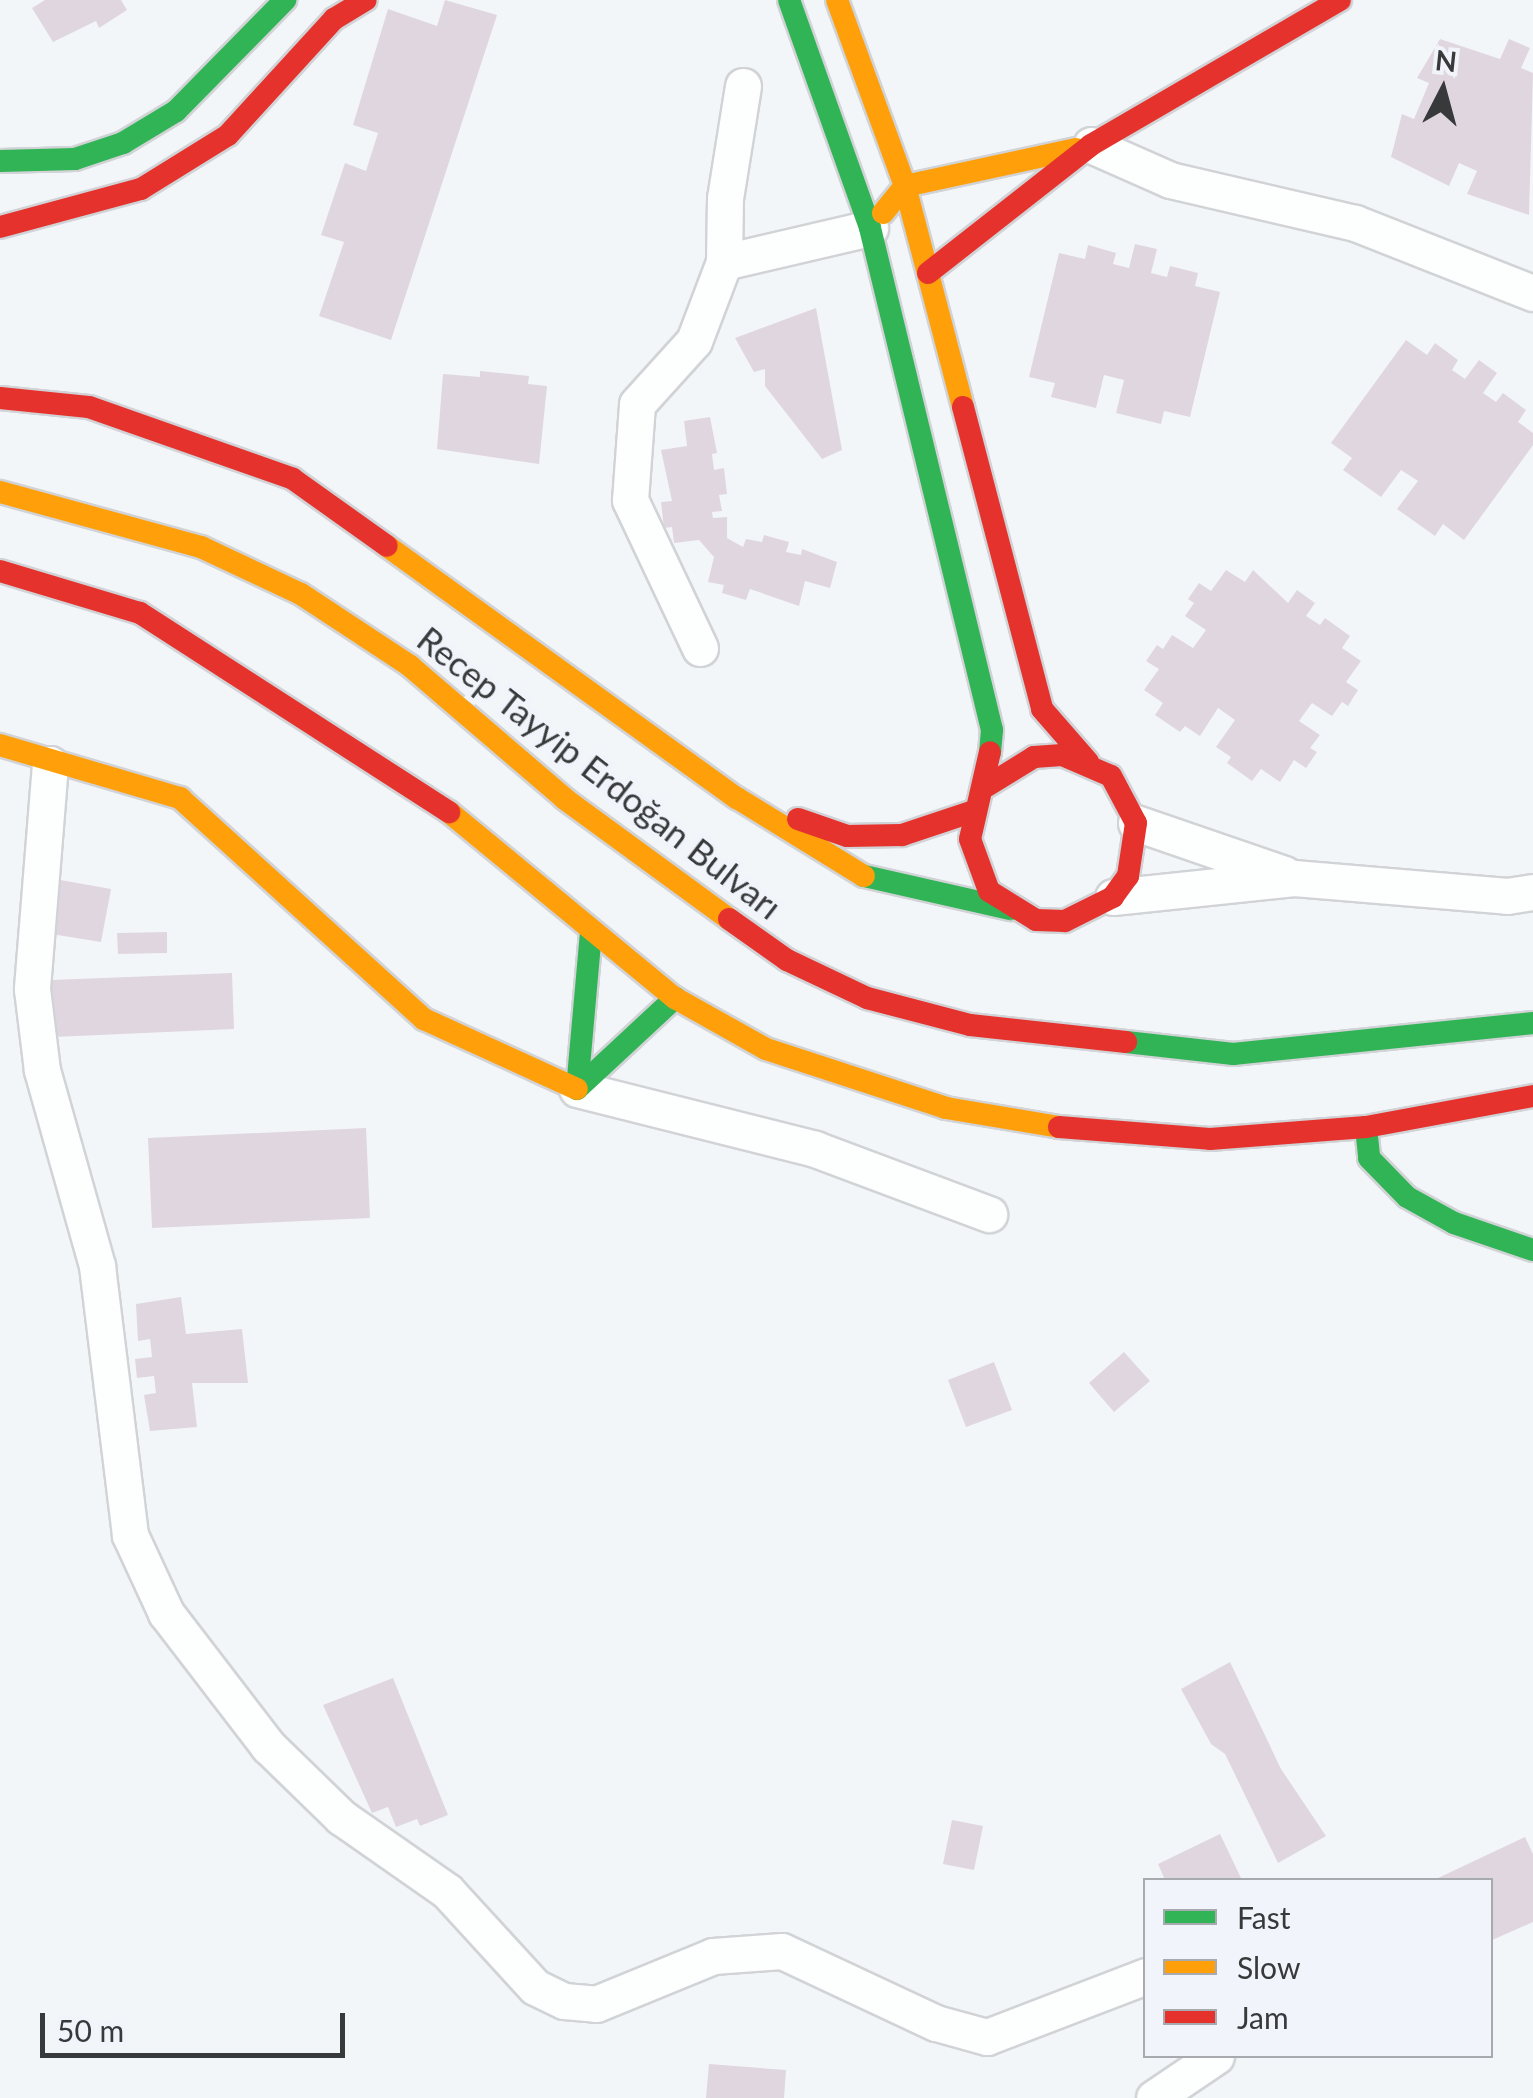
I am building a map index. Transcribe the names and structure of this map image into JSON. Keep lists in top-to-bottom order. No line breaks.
{"streets":{"street":["Recep Tayyip Erdoğan Bulvarı"]},"legend":["Fast","Slow","Jam"],"scale_bar":"50 m","north":"top"}
